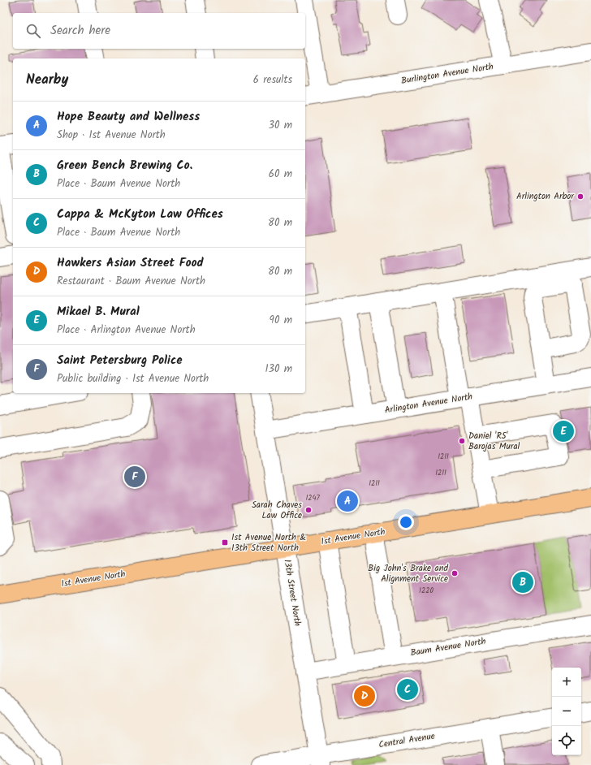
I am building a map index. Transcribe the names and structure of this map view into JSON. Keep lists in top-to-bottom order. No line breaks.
{"streets":{"main road":["1st Avenue North"],"street":["Burlington Avenue North","Arlington Avenue North","13th Street North","Baum Avenue North","Central Avenue"]},"crossings":[["Arlington Avenue North","13th Street North"],["1st Avenue North","13th Street North"],["13th Street North","Baum Avenue North"],["13th Street North","Central Avenue"]],"places":{"other":["Arlington Arbor","Daniel 'R5' Barojas Mural","Sarah Chaves Law Office","Big John's Brake and Alignment Service"],"transit":["1st Avenue North & 13th Street North"]},"house_numbers":["1211","1211","1211","1247","1220"],"page":{"search":"Search here","heading":["Nearby","6 results"],"list":[{"mark":"A","name":"Hope Beauty and Wellness","note":"Shop · 1st Avenue North","value":"30 m"},{"mark":"B","name":"Green Bench Brewing Co.","note":"Place · Baum Avenue North","value":"60 m"},{"mark":"C","name":"Cappa & McKyton Law Offices","note":"Place · Baum Avenue North","value":"80 m"},{"mark":"D","name":"Hawkers Asian Street Food","note":"Restaurant · Baum Avenue North","value":"80 m"},{"mark":"E","name":"Mikael B. Mural","note":"Place · Arlington Avenue North","value":"90 m"},{"mark":"F","name":"Saint Petersburg Police","note":"Public building · 1st Avenue North","value":"130 m"}],"pins":["E","F","A","B","C","D"],"map_buttons":["+","−"]}}
